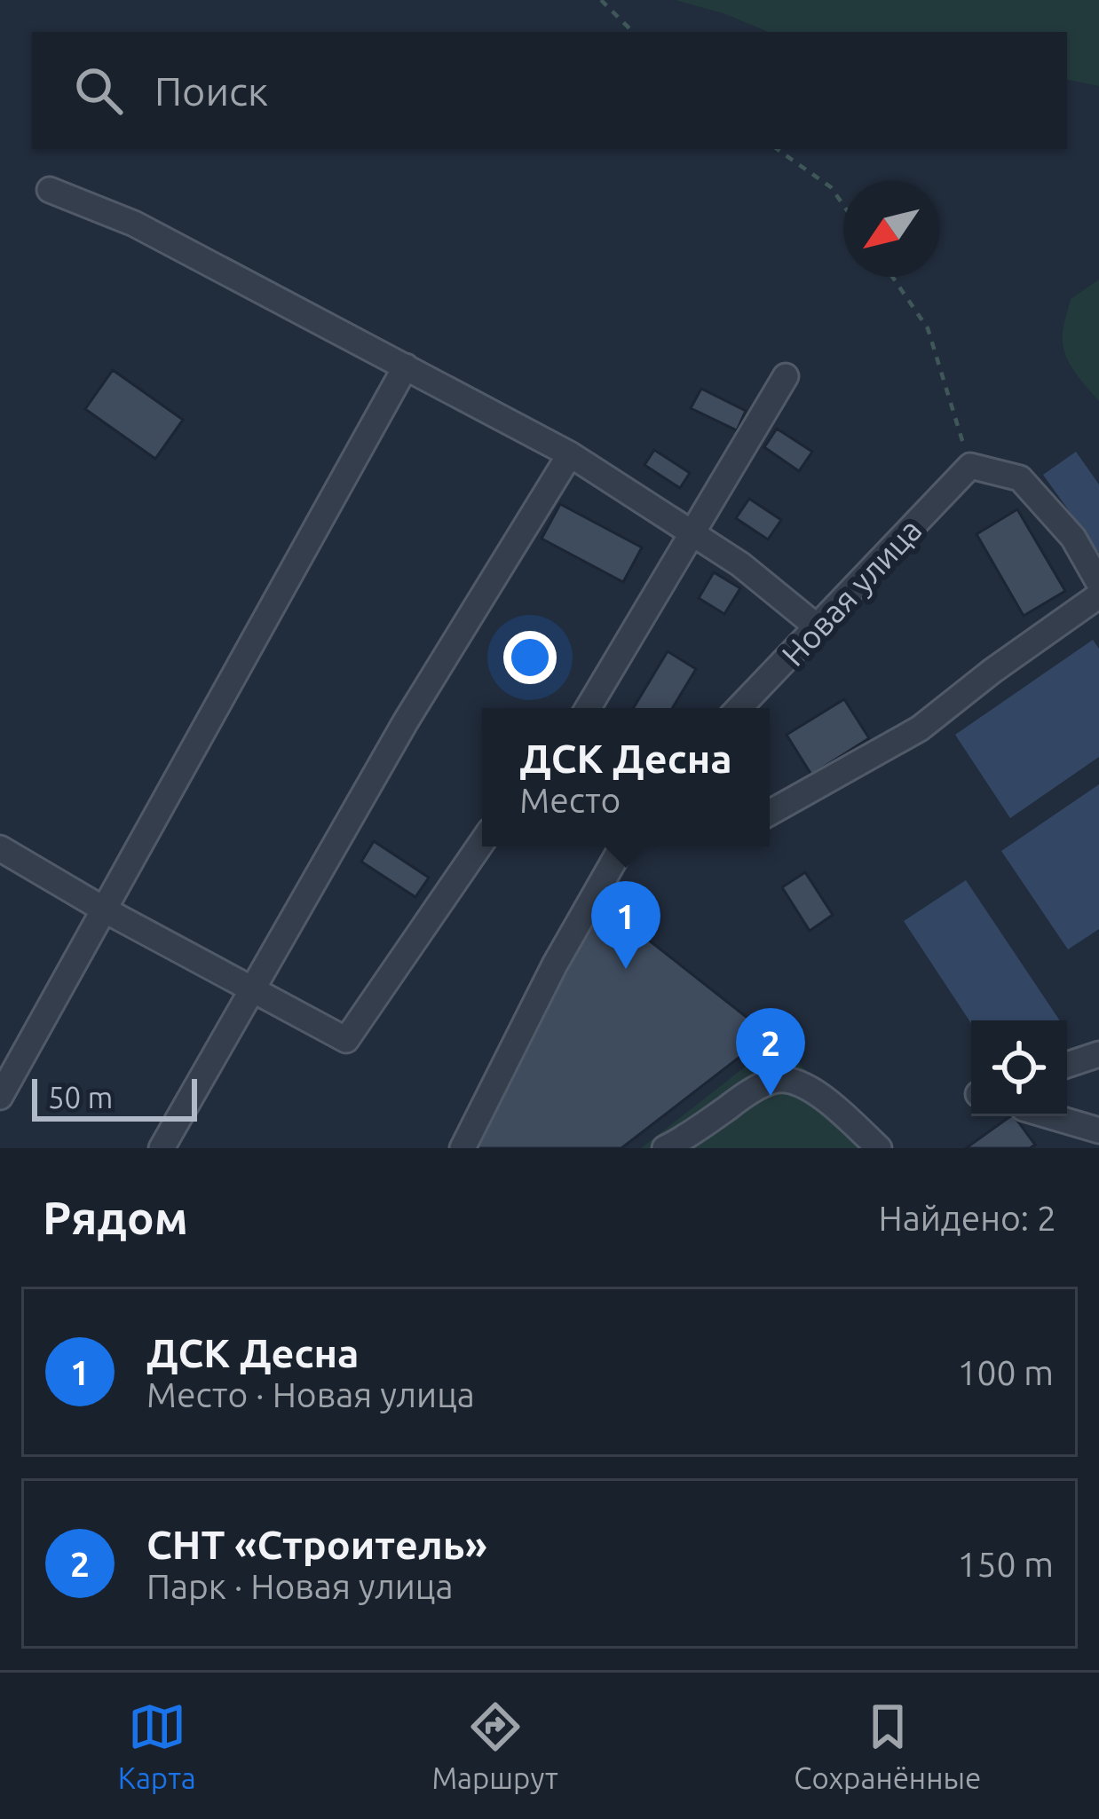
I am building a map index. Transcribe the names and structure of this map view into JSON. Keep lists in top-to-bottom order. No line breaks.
{"streets":{"street":["Новая улица"]},"scale_bar":"50 m","north":"bottom left","page":{"search":"Поиск","popup":["ДСК Десна","Место"],"pins":["1","2"],"scale":"50 m","heading":["Рядом","Найдено: 2"],"list":[{"mark":"1","name":"ДСК Десна","note":"Место · Новая улица","value":"100 m"},{"mark":"2","name":"СНТ «Строитель»","note":"Парк · Новая улица","value":"150 m"}],"nav":["Карта","Маршрут","Сохранённые"]}}
